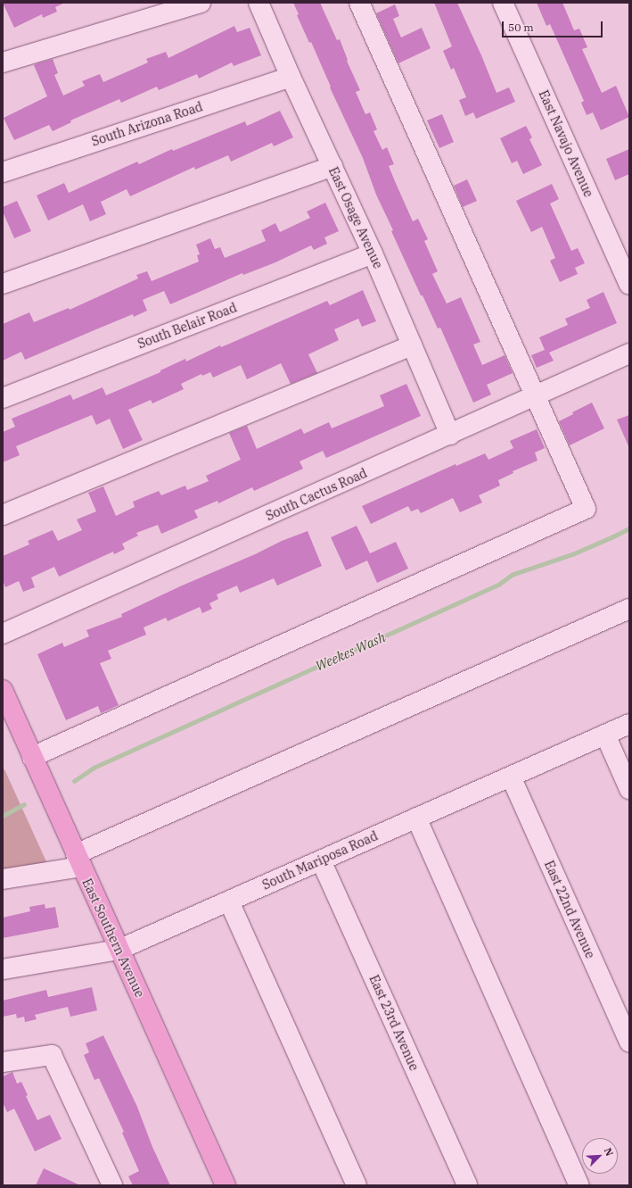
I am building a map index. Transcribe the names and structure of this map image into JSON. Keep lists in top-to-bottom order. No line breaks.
{"streets":{"main road":["East Southern Avenue"],"street":["South Arizona Road","East Navajo Avenue","East Osage Avenue","South Belair Road","South Cactus Road","South Mariposa Road","East 22nd Avenue","East 23rd Avenue"]},"crossings":[["South Arizona Road","East Osage Avenue"],["East Osage Avenue","South Belair Road"],["East Osage Avenue","South Cactus Road"],["South Mariposa Road","East 22nd Avenue"],["South Mariposa Road","East Southern Avenue"],["South Mariposa Road","East 23rd Avenue"]],"water":["Weekes Wash"],"scale_bar":"50 m","north":"top right"}
